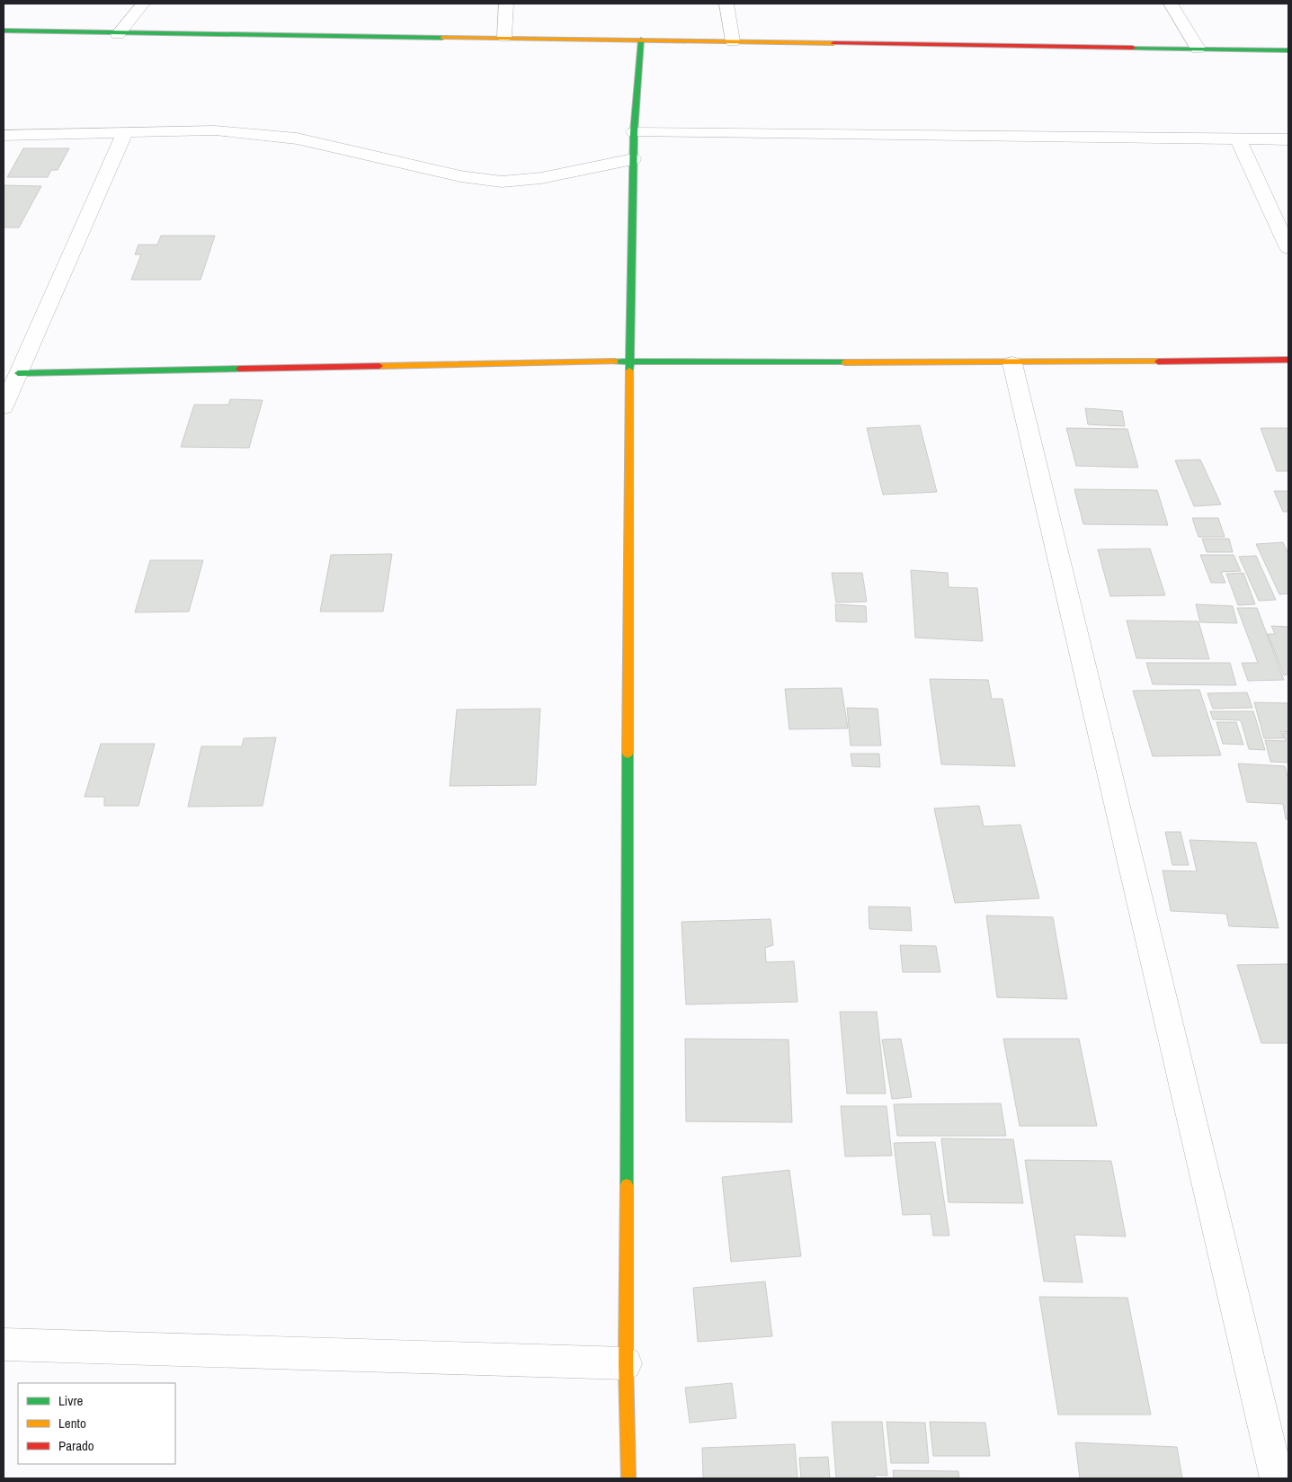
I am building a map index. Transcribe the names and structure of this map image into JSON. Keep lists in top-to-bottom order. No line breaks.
{"legend":["Livre","Lento","Parado"]}
